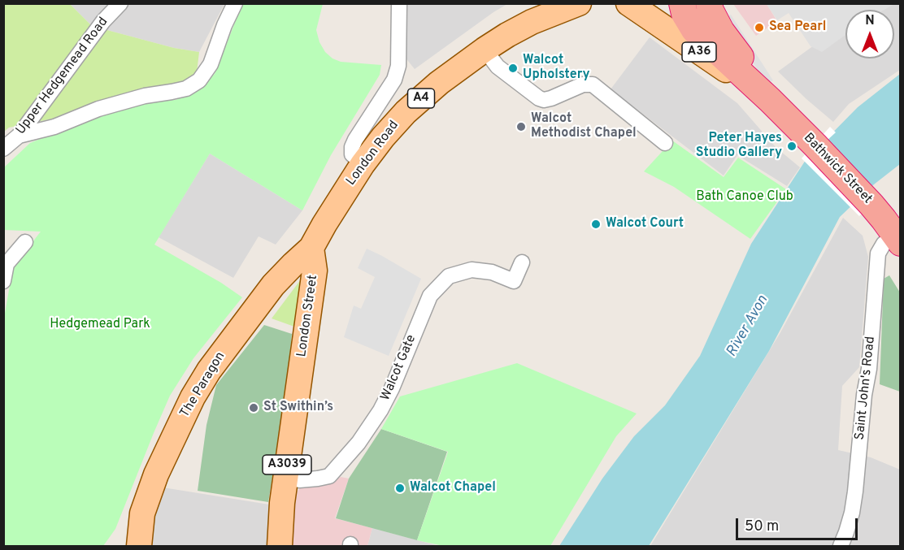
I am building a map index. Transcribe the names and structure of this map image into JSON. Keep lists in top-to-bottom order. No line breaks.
{"streets":{"highway":["A36","Bathwick Street"],"main road":["A4","London Road","London Street","The Paragon","A3039"],"street":["Upper Hedgemead Road","Walcot Gate","Saint John's Road"]},"crossings":[["A36","Bathwick Street"],["London Road","London Street"],["London Road","The Paragon"],["Bathwick Street","Saint John's Road"],["London Street","Walcot Gate"],["London Street","The Paragon"],["London Street","A3039"],["Walcot Gate","A3039"]],"water":["River Avon"],"parks":["Bath Canoe Club","Hedgemead Park"],"places":["Sea Pearl","Walcot Upholstery","Walcot Methodist Chapel","Peter Hayes Studio Gallery","Walcot Court","St Swithin’s","Walcot Chapel"],"scale_bar":"50 m","north":"top"}
